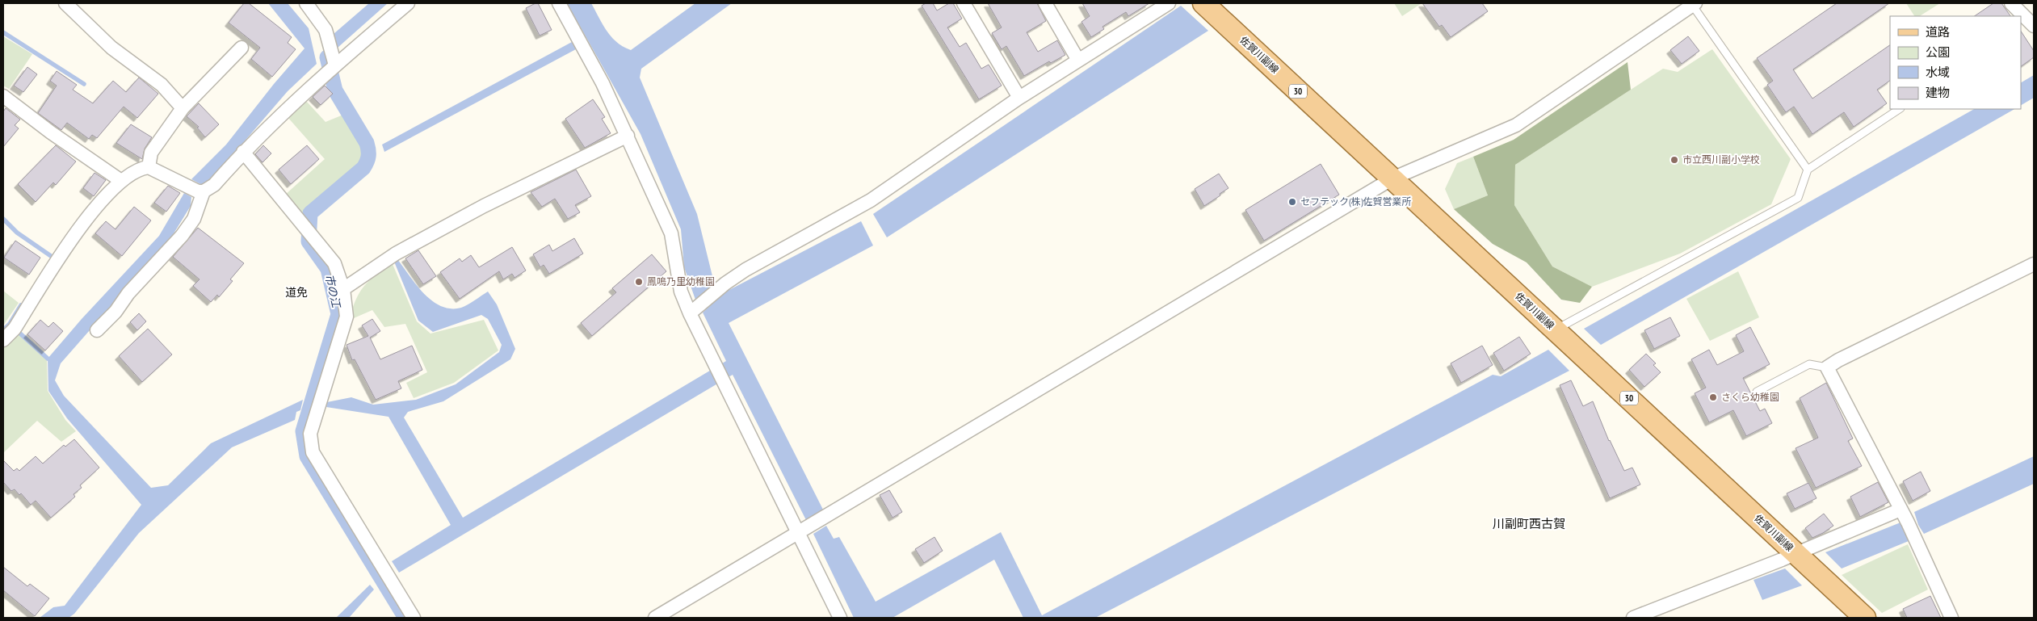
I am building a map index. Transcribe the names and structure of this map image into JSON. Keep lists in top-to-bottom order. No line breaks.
{"streets":{"main road":["佐賀川副線","30"]},"districts":["道免","川副町西古賀"],"water":["市の江"],"places":["市立西川副小学校","セフテック(株)佐賀営業所","鳳鳴乃里幼稚園","さくら幼稚園"],"legend":["道路","公園","水域","建物"]}
